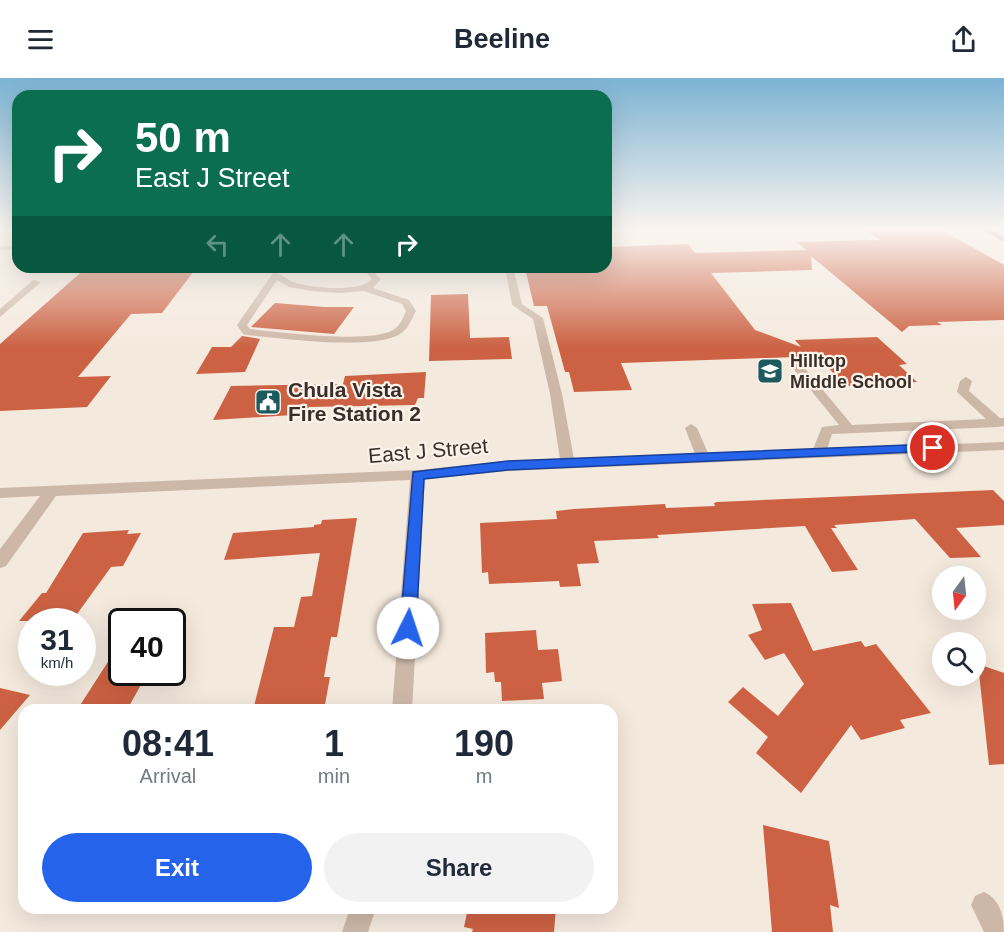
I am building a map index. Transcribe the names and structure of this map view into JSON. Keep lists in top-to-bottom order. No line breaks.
{"streets":{"street":["East J Street"]},"places":{"school or university":["Hilltop Middle School"],"public building":["Chula Vista Fire Station 2"]},"north":"bottom","page":{"header":"Beeline","turn":["50 m","East J Street"],"speed":"31 km/h","limit":"40","eta":["08:41","Arrival","1","min","190","m"],"buttons":["Exit","Share"]}}
